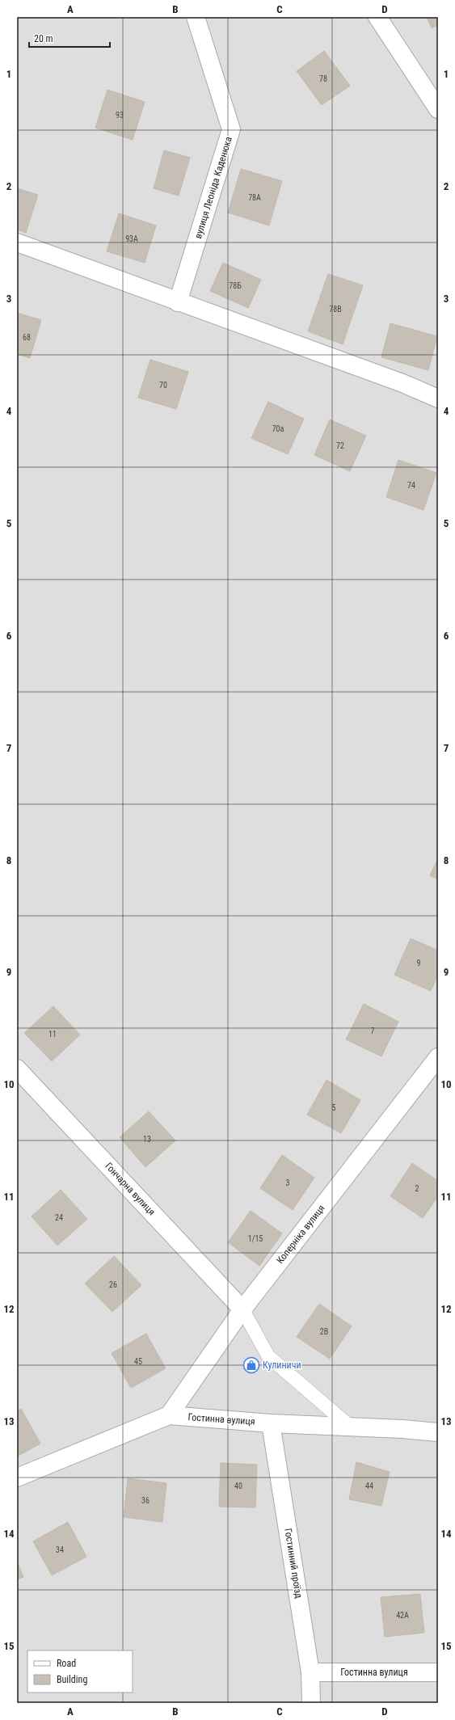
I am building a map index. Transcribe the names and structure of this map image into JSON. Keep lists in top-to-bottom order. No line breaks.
{"streets":{"street":["вулиця Леоніда Каденюка","Гончарна вулиця","Коперніка вулиця","Гостинна вулиця","Гостинний проїзд"]},"crossings":[["Гончарна вулиця","Коперніка вулиця"],["Коперніка вулиця","Гостинна вулиця"],["Гостинна вулиця","Гостинний проїзд"]],"places":{"shop":["Кулиничи"]},"house_numbers":["78","93","78А","93А","78Б","78В","68","70","70а","72","74","9","7","11","5","13","3","2","24","1/15","26","2В","45","40","44","36","34","42А"],"legend":["Road","Building"],"scale_bar":"20 m","grid":{"columns":["A","B","C","D"],"rows":["1","2","3","4","5","6","7","8","9","10","11","12","13","14","15"]}}
